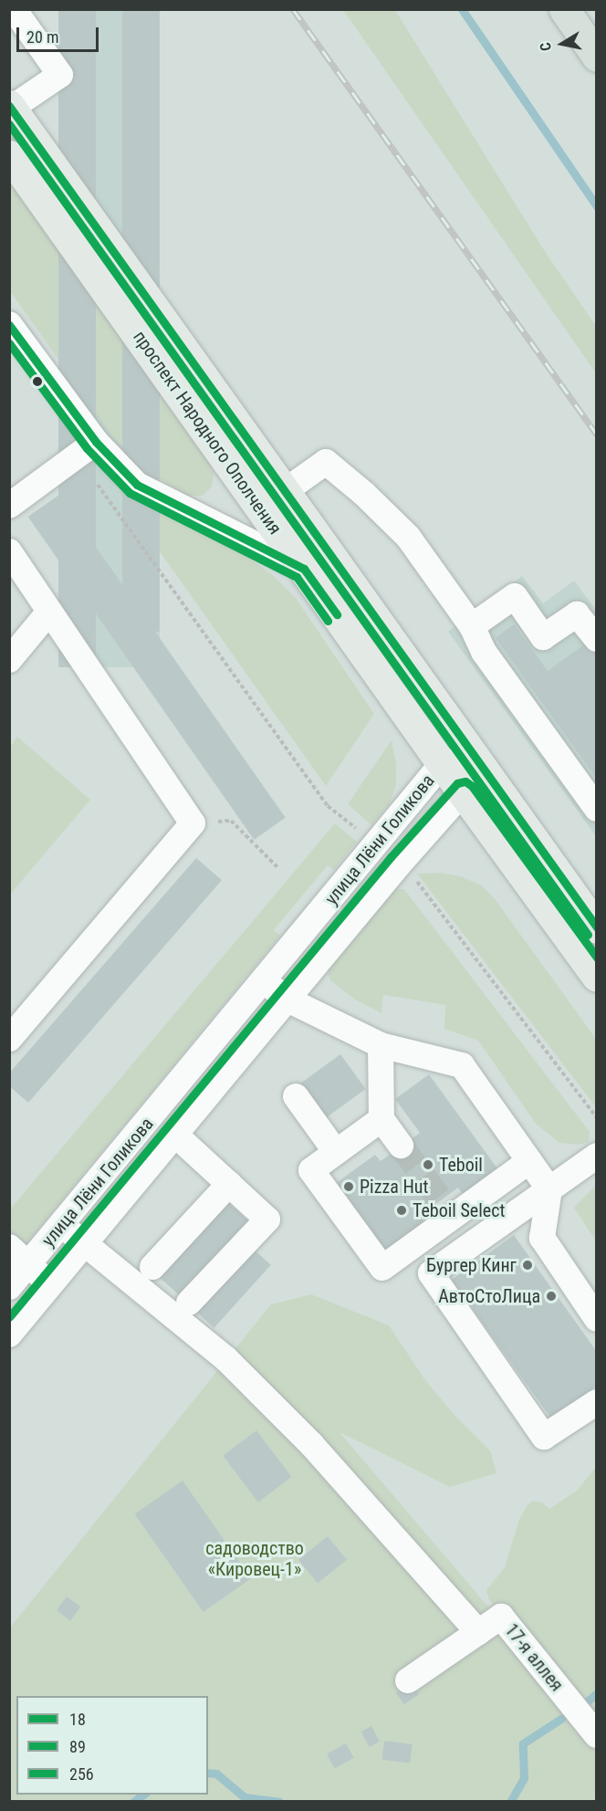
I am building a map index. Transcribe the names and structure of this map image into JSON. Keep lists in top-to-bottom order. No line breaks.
{"streets":{"main road":["проспект Народного Ополчения"],"street":["улица Лёни Голикова","17-я аллея"]},"crossings":[["проспект Народного Ополчения","улица Лёни Голикова"]],"parks":["садоводство «Кировец-1»"],"places":["Teboil","Pizza Hut","Teboil Select","Бургер Кинг","АвтоСтоЛица"],"lines":["transit line 18","transit line 89","transit line 256"],"legend":["18","89","256"],"scale_bar":"20 m","north":"left"}
